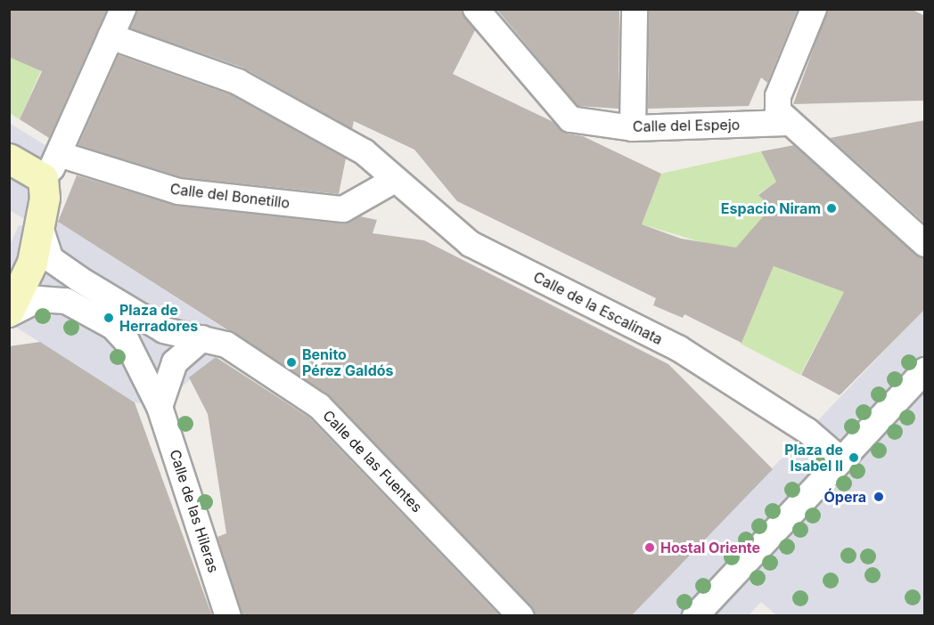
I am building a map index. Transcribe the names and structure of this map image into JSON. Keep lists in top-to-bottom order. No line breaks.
{"streets":{"street":["Calle del Espejo","Calle del Bonetillo","Calle de la Escalinata","Calle de las Fuentes","Calle de las Hileras"]},"crossings":[["Calle del Bonetillo","Calle de la Escalinata"]],"places":["Espacio Niram","Plaza de Herradores","Benito Pérez Galdós","Plaza de Isabel II","Ópera","Hostal Oriente"]}
